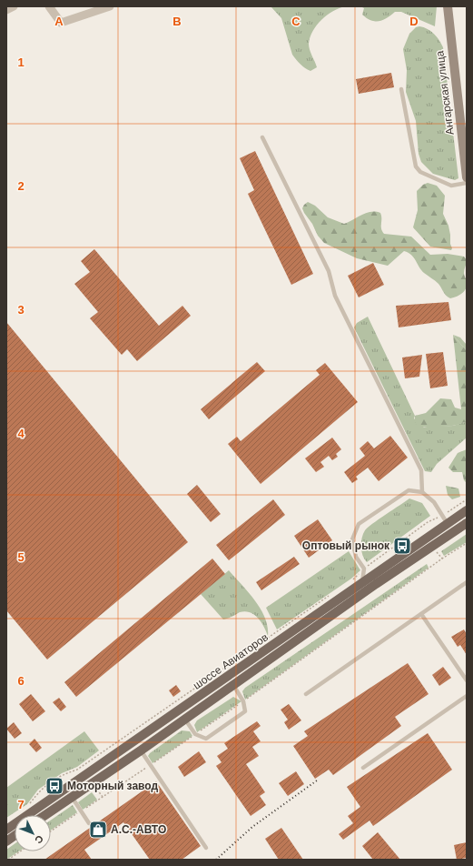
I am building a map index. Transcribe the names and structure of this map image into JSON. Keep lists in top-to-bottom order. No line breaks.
{"streets":{"main road":["Ангарская улица","шоссе Авиаторов"]},"places":{"bus stop":["Оптовый рынок","Моторный завод"],"shop":["А.С.-АВТО"]},"north":"bottom right","grid":{"columns":["A","B","C","D"],"rows":["1","2","3","4","5","6","7"]}}
